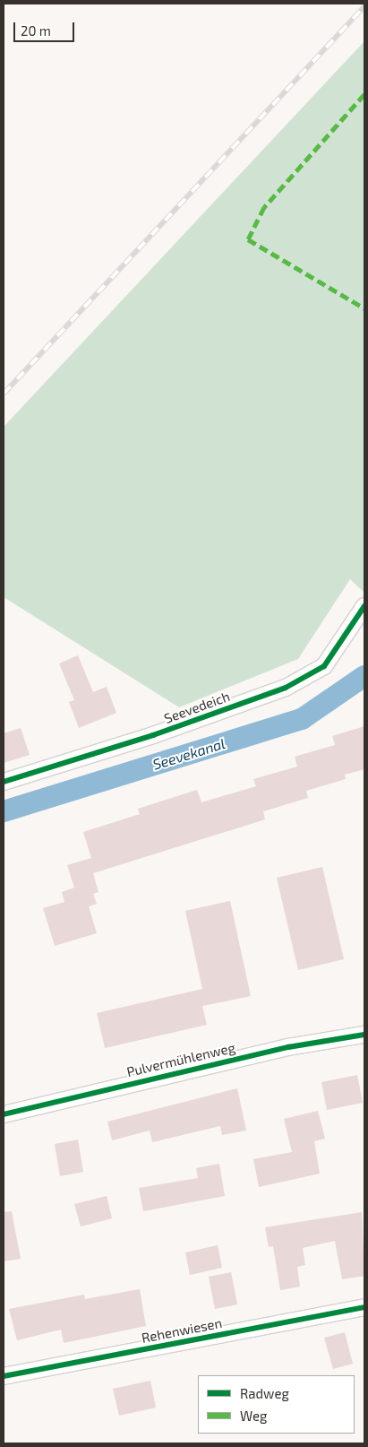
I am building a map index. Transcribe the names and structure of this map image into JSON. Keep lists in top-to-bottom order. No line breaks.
{"streets":{"street":["Seevedeich","Pulvermühlenweg","Rehenwiesen"]},"water":["Seevekanal"],"legend":["Radweg","Weg"],"scale_bar":"20 m"}
